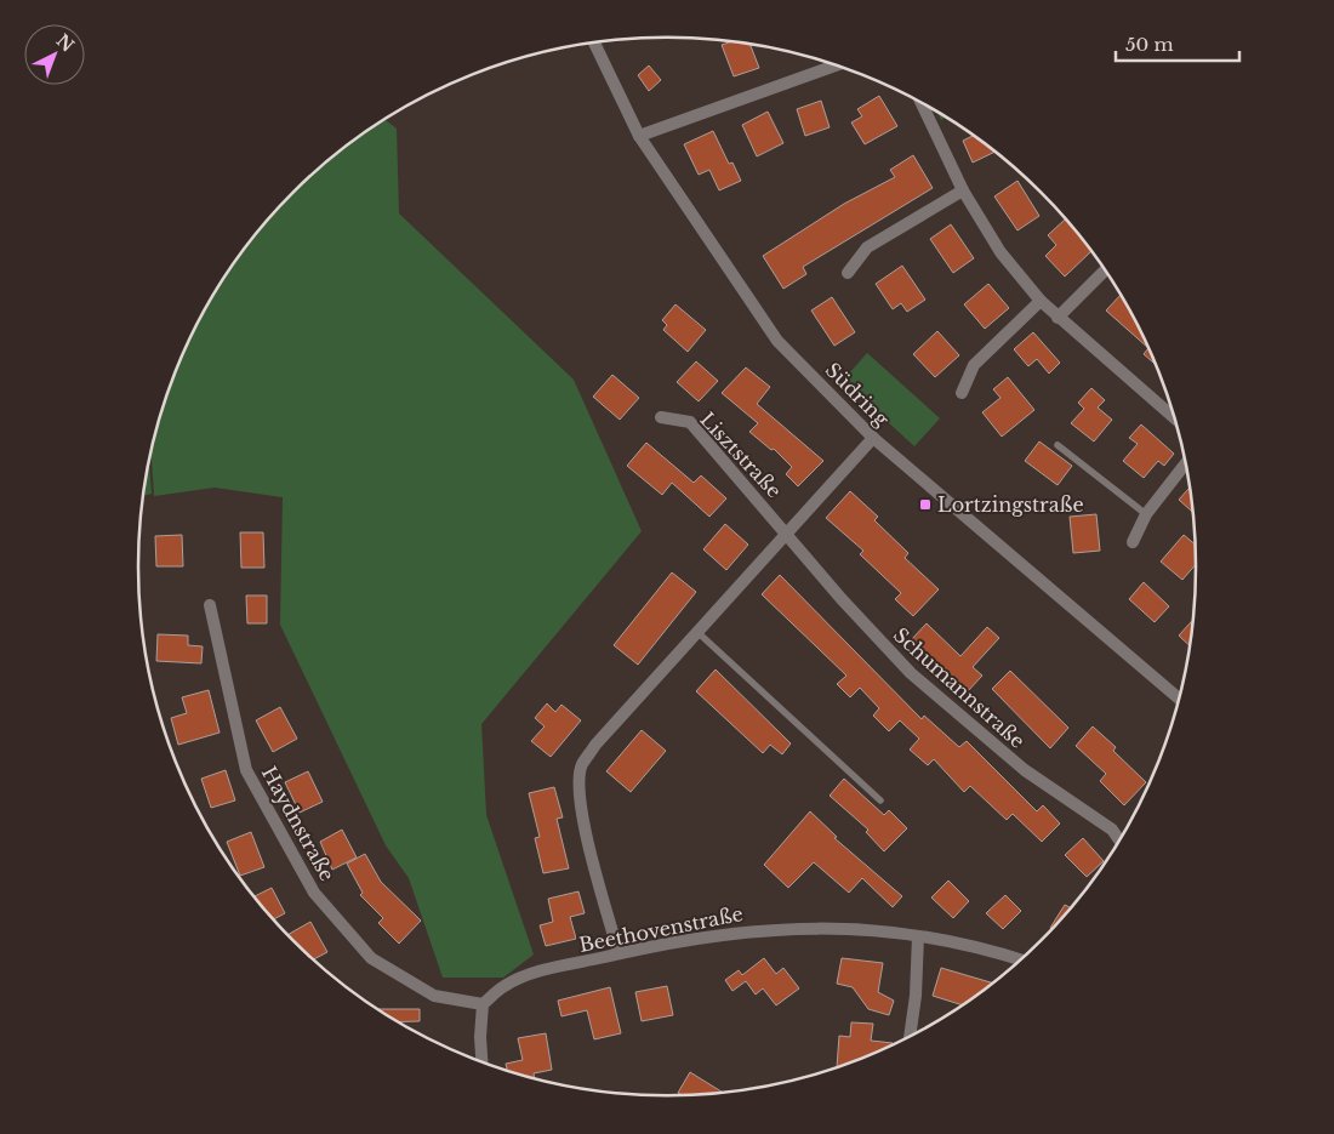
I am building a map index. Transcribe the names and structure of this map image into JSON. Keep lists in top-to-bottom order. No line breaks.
{"streets":{"street":["Südring","Lisztstraße","Schumannstraße","Haydnstraße","Beethovenstraße"]},"crossings":[["Lisztstraße","Schumannstraße"],["Haydnstraße","Beethovenstraße"]],"places":{"transit":["Lortzingstraße"]},"scale_bar":"50 m","north":"top right"}
